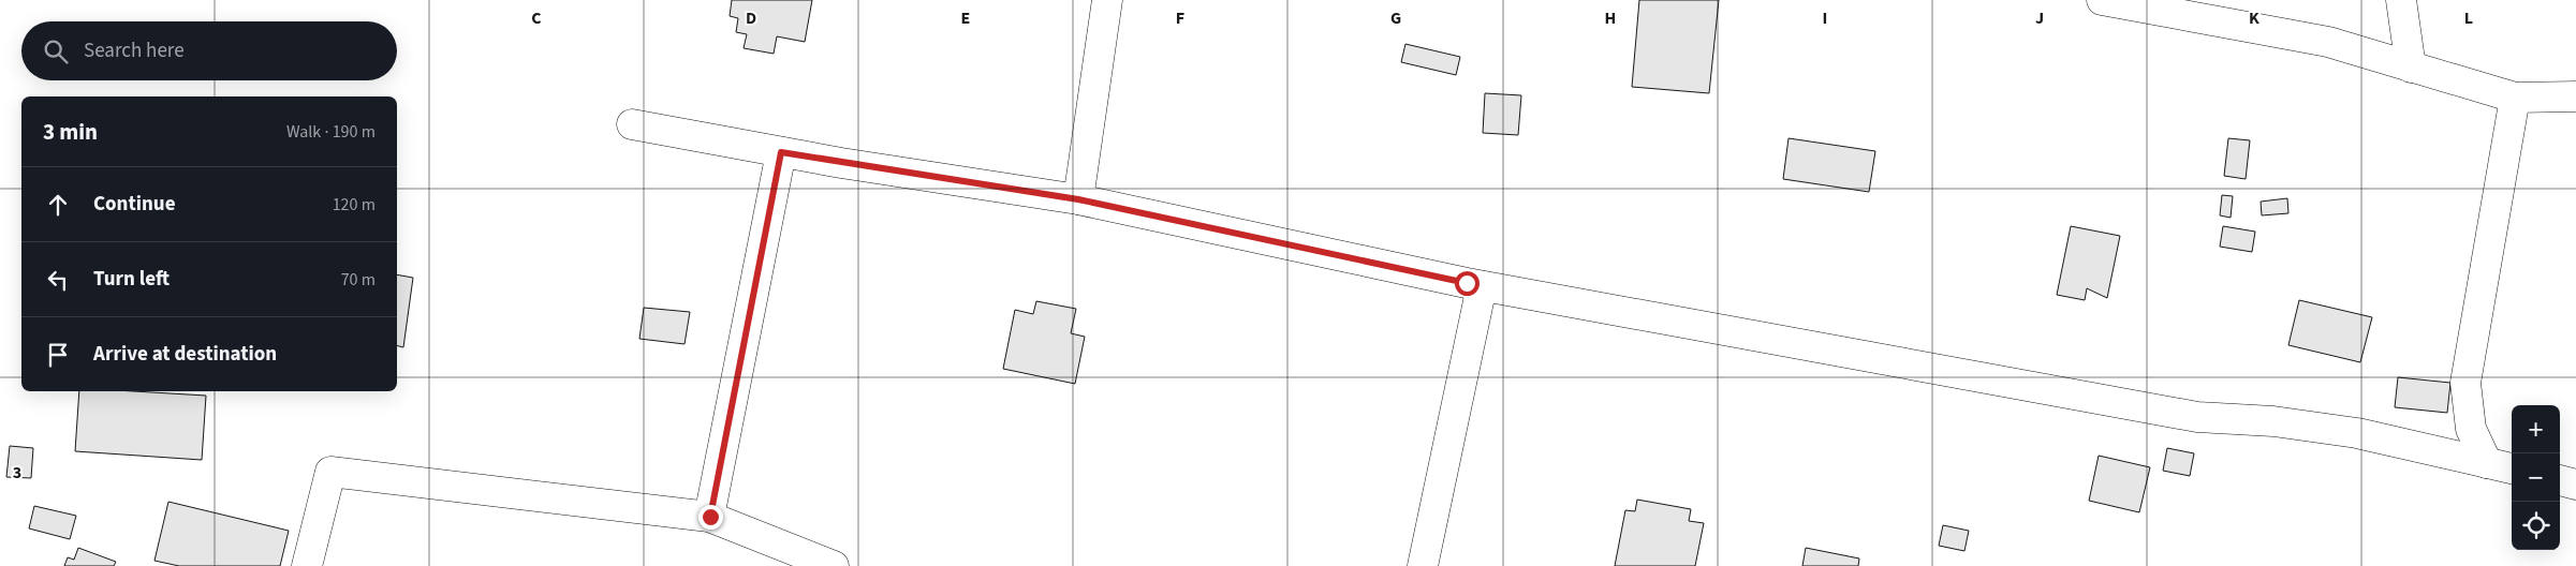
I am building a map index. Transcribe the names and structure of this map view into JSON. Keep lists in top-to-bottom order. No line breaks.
{"page":{"search":"Search here","heading":["3 min","Walk · 190 m"],"list":[["Continue","120 m"],["Turn left","70 m"],"Arrive at destination"],"map_buttons":["+","−"]},"grid":{"columns":["C","D","E","F","G","H","I","J","K","L"],"rows":["3"]}}
